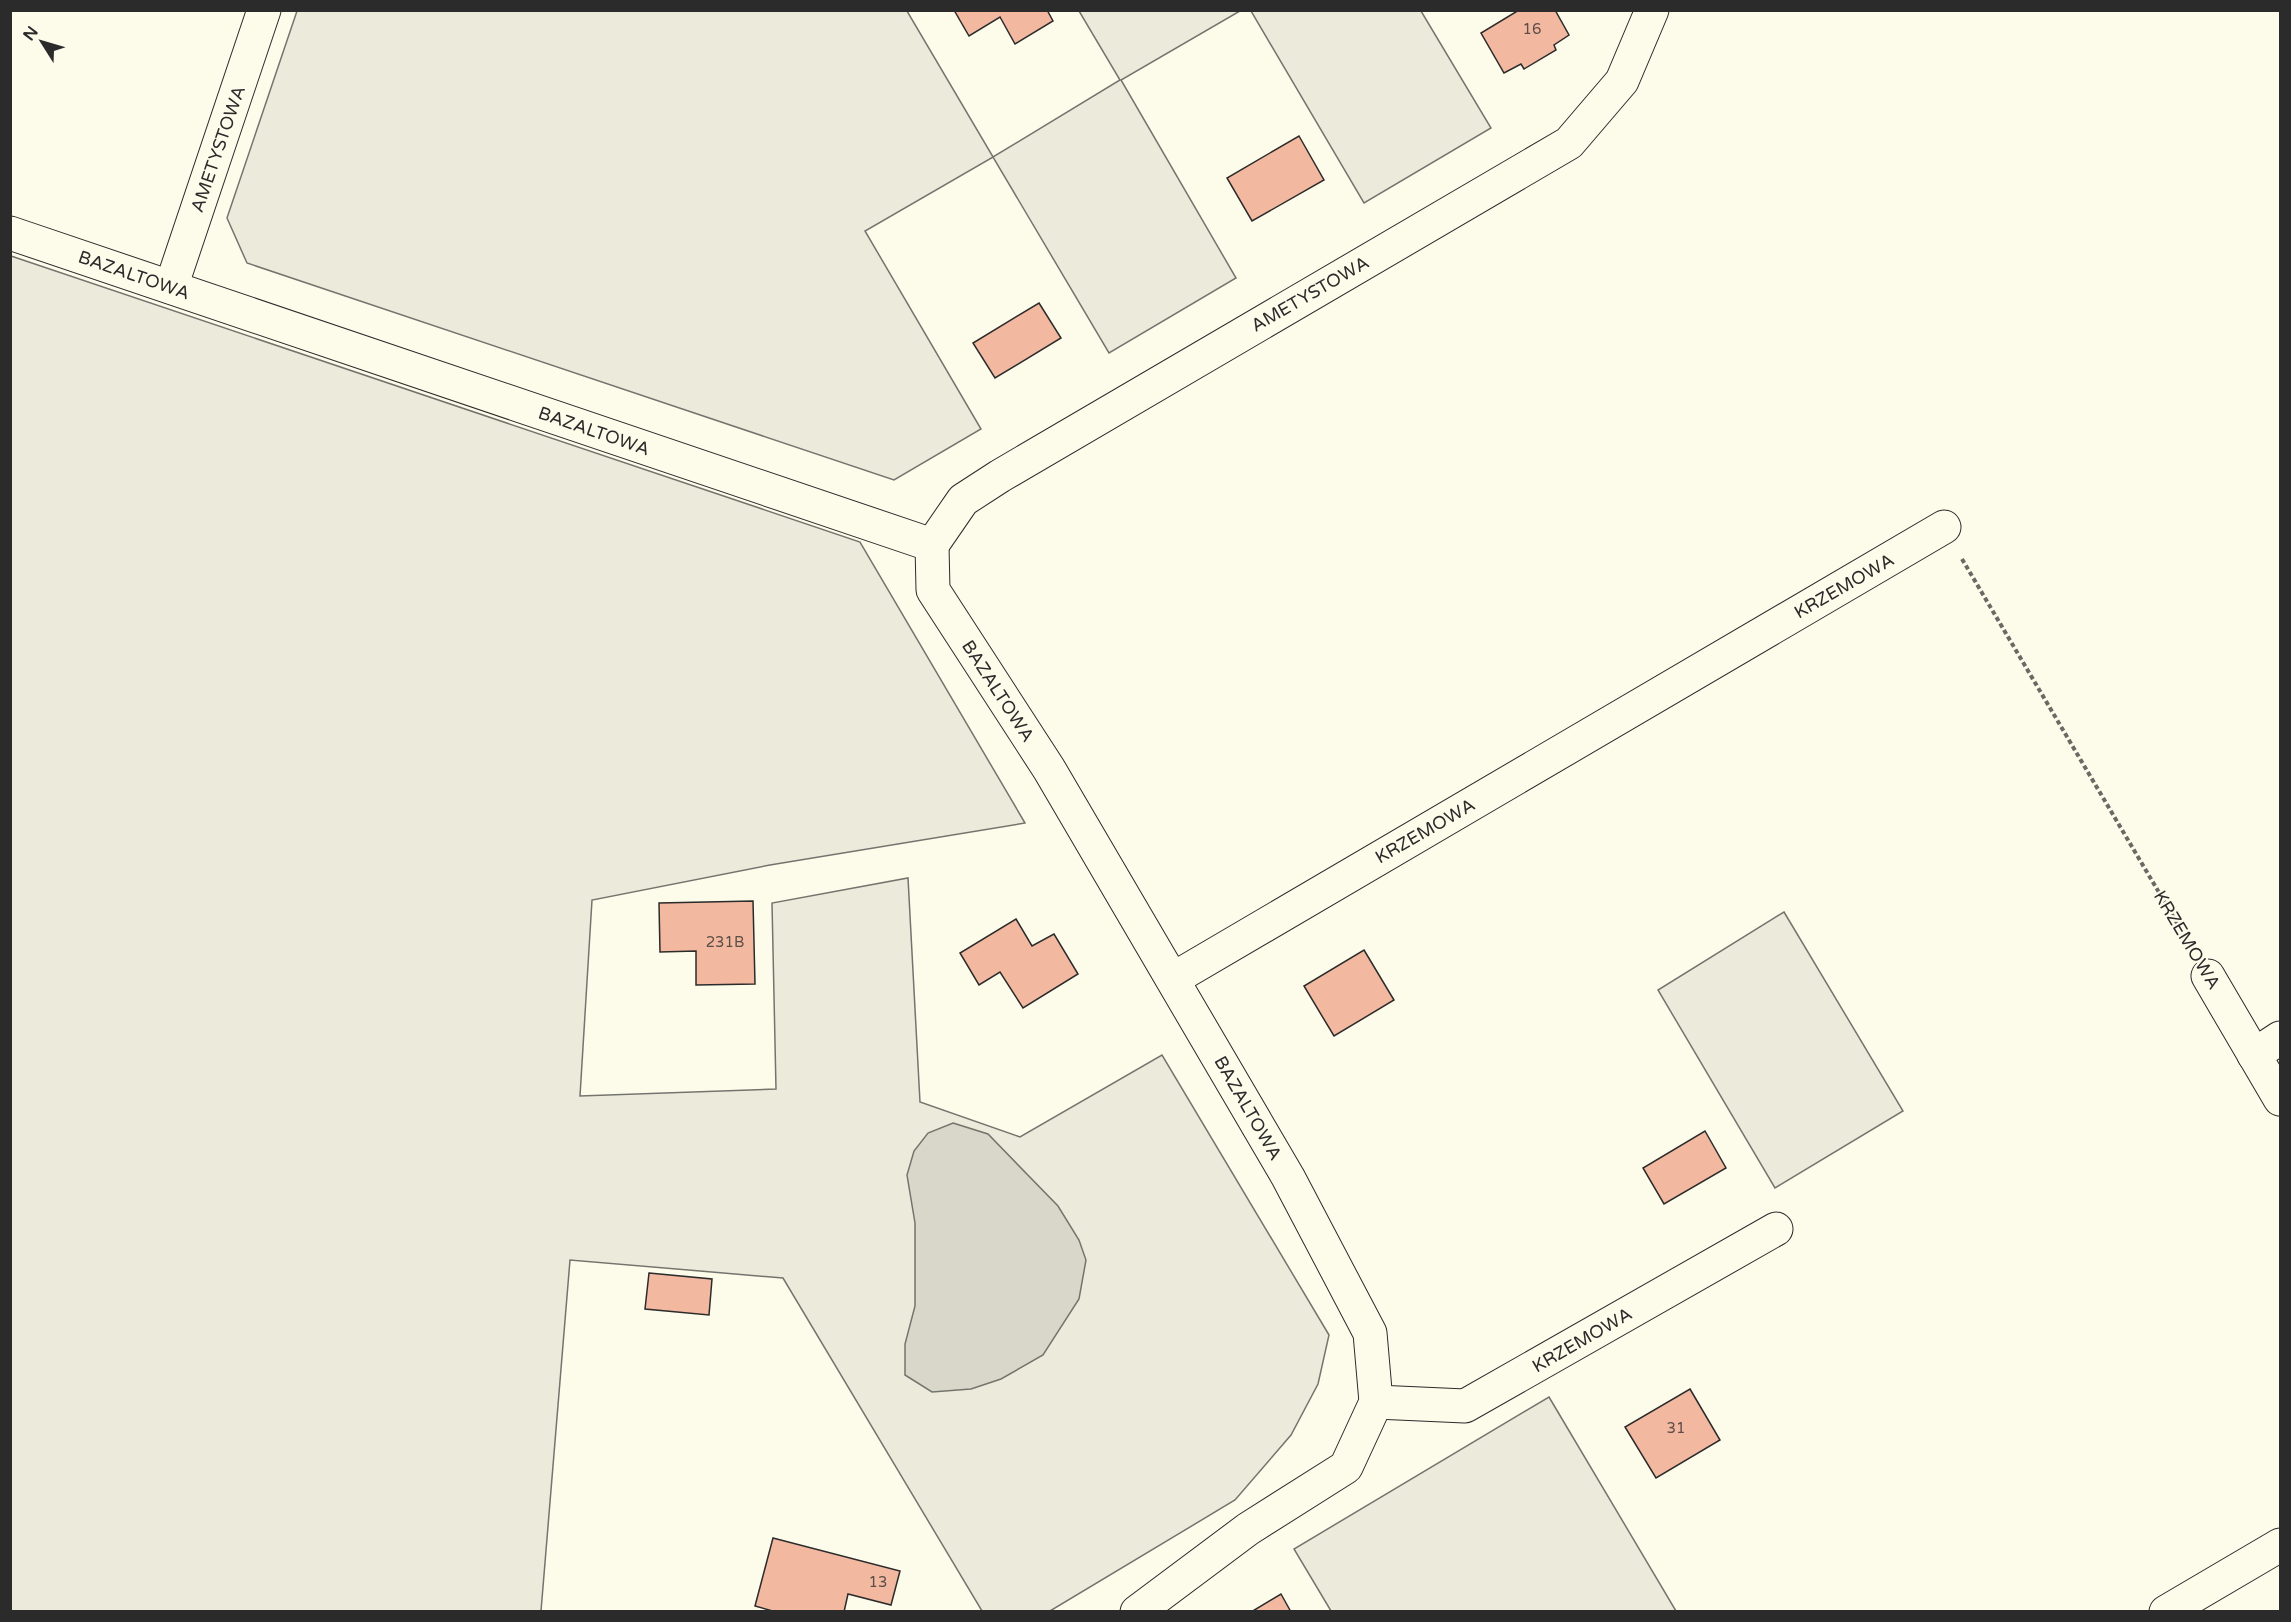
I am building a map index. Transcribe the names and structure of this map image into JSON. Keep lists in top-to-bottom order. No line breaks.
{"streets":{"street":["AMETYSTOWA","BAZALTOWA","KRZEMOWA"]},"crossings":[["AMETYSTOWA","BAZALTOWA"],["BAZALTOWA","KRZEMOWA"]],"house_numbers":["16","231B","31","13"],"north":"top left"}
